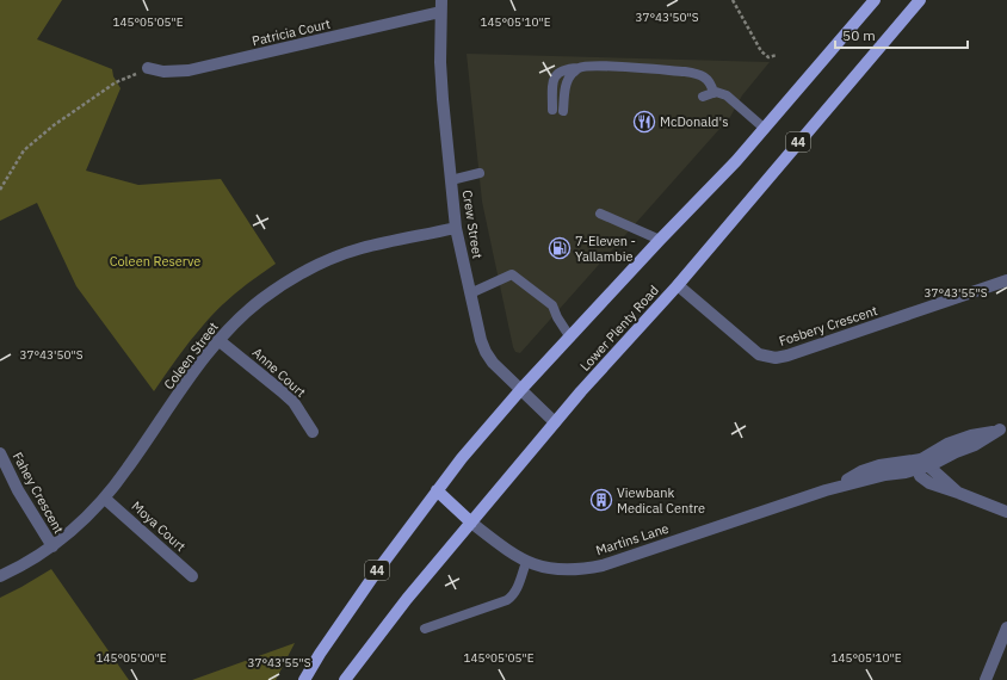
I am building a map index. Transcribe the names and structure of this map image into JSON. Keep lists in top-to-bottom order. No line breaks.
{"streets":{"main road":["44","Lower Plenty Road"],"street":["Patricia Court","Crew Street","Fosbery Crescent","Coleen Street","Anne Court","Fahey Crescent","Moya Court","Martins Lane"]},"crossings":[["Patricia Court","Crew Street"],["44","Crew Street"],["Crew Street","Lower Plenty Road"],["Crew Street","Coleen Street"],["Fosbery Crescent","Lower Plenty Road"],["Lower Plenty Road","Martins Lane"],["Coleen Street","Anne Court"],["Coleen Street","Fahey Crescent"],["Coleen Street","Moya Court"]],"parks":["Coleen Reserve"],"places":{"restaurant":["McDonald's"],"fuel station":["7-Eleven - Yallambie"],"building":["Viewbank Medical Centre"]},"scale_bar":"50 m","coordinates":["37°43'50\"S","145°05'05\"E","145°05'10\"E","37°43'55\"S","145°05'00\"E"]}
